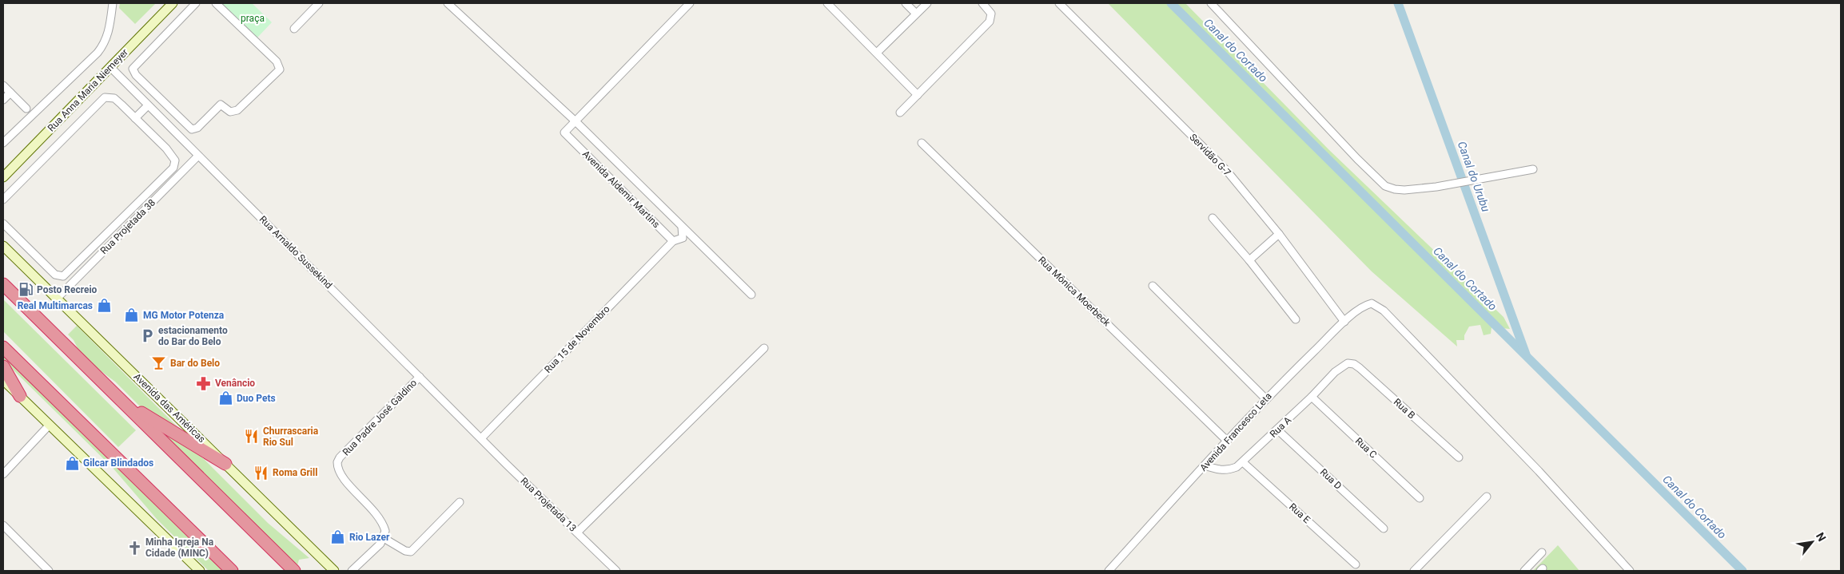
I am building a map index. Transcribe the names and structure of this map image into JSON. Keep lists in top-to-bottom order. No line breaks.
{"streets":{"main road":["Rua Anna Maria Niemeyer","Avenida das Américas"],"street":["Servidão G-7","Avenida Aldemir Martins","Rua Projetada 38","Rua Arnaldo Sussekind","Rua Mônica Moerbeck","Rua 15 de Novembro","Rua B","Rua Padre José Galdino","Rua A","Avenida Francesco Leta","Rua C","Rua D","Rua Projetada 13","Rua E"]},"crossings":[["Rua Anna Maria Niemeyer","Rua Arnaldo Sussekind"],["Servidão G-7","Avenida Francesco Leta"],["Avenida Aldemir Martins","Rua 15 de Novembro"],["Rua Projetada 38","Rua Arnaldo Sussekind"],["Rua Projetada 38","Avenida das Américas"],["Rua Arnaldo Sussekind","Rua 15 de Novembro"],["Rua Arnaldo Sussekind","Rua Padre José Galdino"],["Rua Arnaldo Sussekind","Rua Projetada 13"],["Rua Mônica Moerbeck","Avenida Francesco Leta"],["Rua 15 de Novembro","Rua Projetada 13"],["Rua B","Rua A"],["Rua A","Avenida Francesco Leta"],["Rua A","Rua C"],["Rua A","Rua D"],["Rua A","Rua E"]],"water":["Canal do Cortado","Canal do Urubu"],"parks":["praça"],"places":{"fuel station":["Posto Recreio"],"shop":["Real Multimarcas","MG Motor Potenza","Duo Pets","Gilcar Blindados","Rio Lazer"],"parking":["estacionamento do Bar do Belo"],"bar":["Bar do Belo"],"pharmacy":["Venâncio"],"restaurant":["Churrascaria Rio Sul","Roma Grill"],"church":["Minha Igreja Na Cidade (MINC)"]},"north":"top right"}
